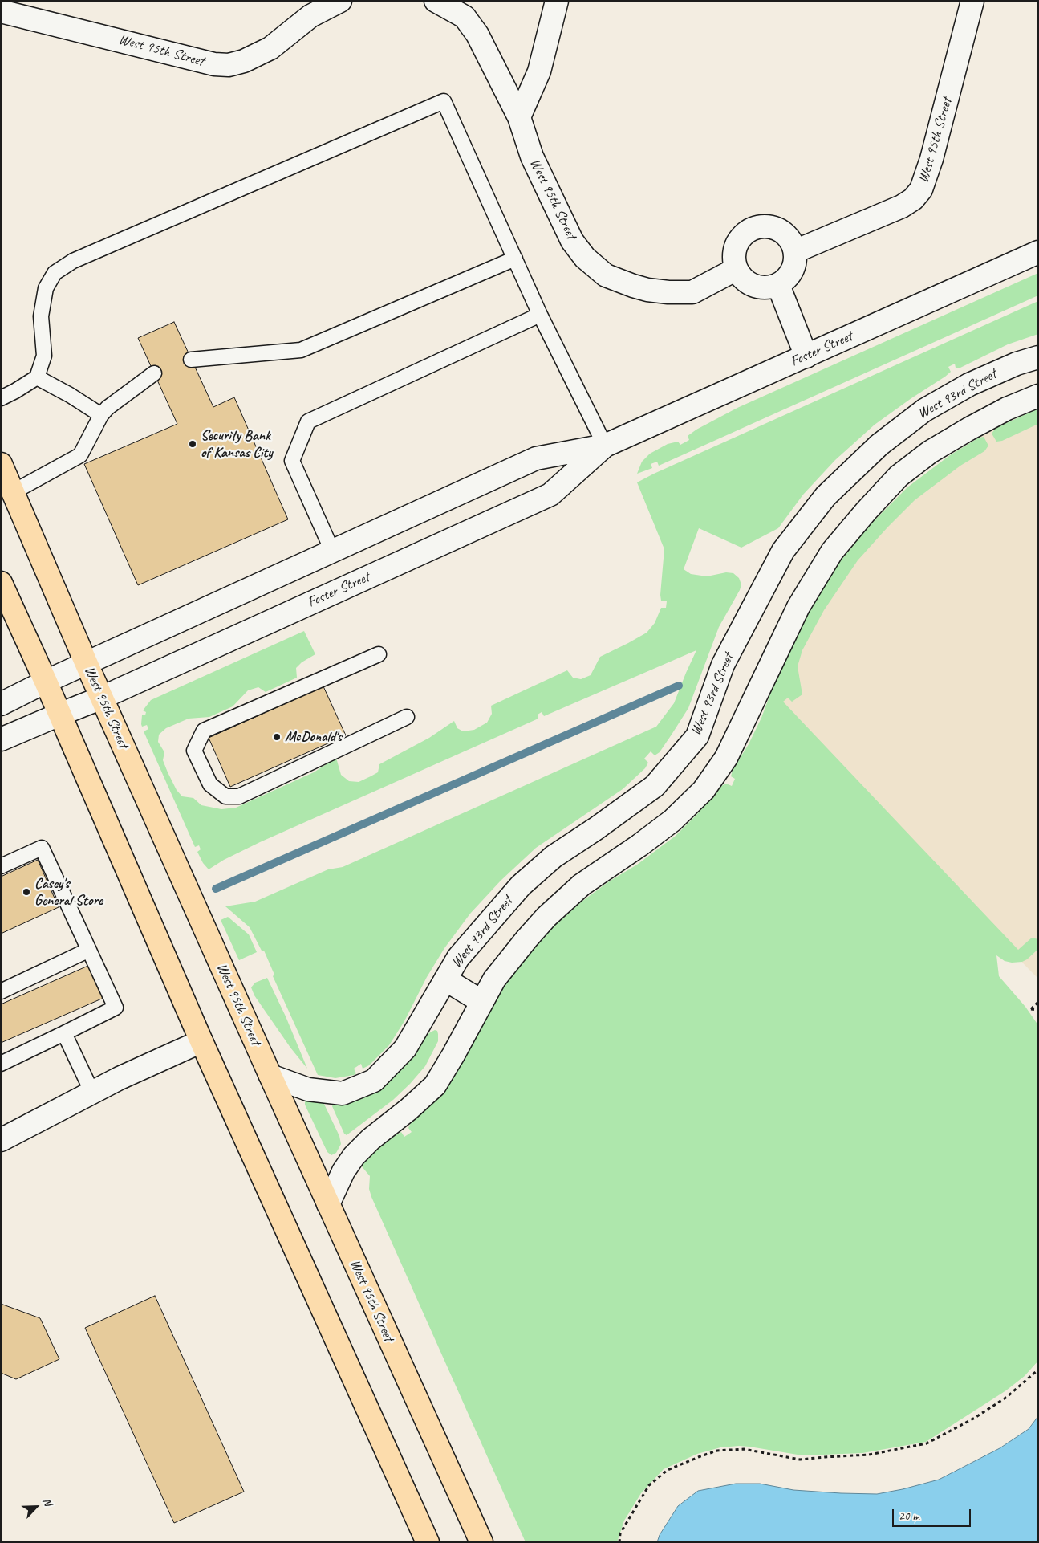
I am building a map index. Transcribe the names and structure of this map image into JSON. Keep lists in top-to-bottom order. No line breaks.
{"streets":{"main road":["West 95th Street"],"street":["Foster Street","West 93rd Street"]},"crossings":[["West 95th Street","Foster Street"],["West 95th Street","West 93rd Street"]],"places":["Security Bank of Kansas City","McDonald's","Casey's General Store"],"scale_bar":"20 m","north":"top right"}
